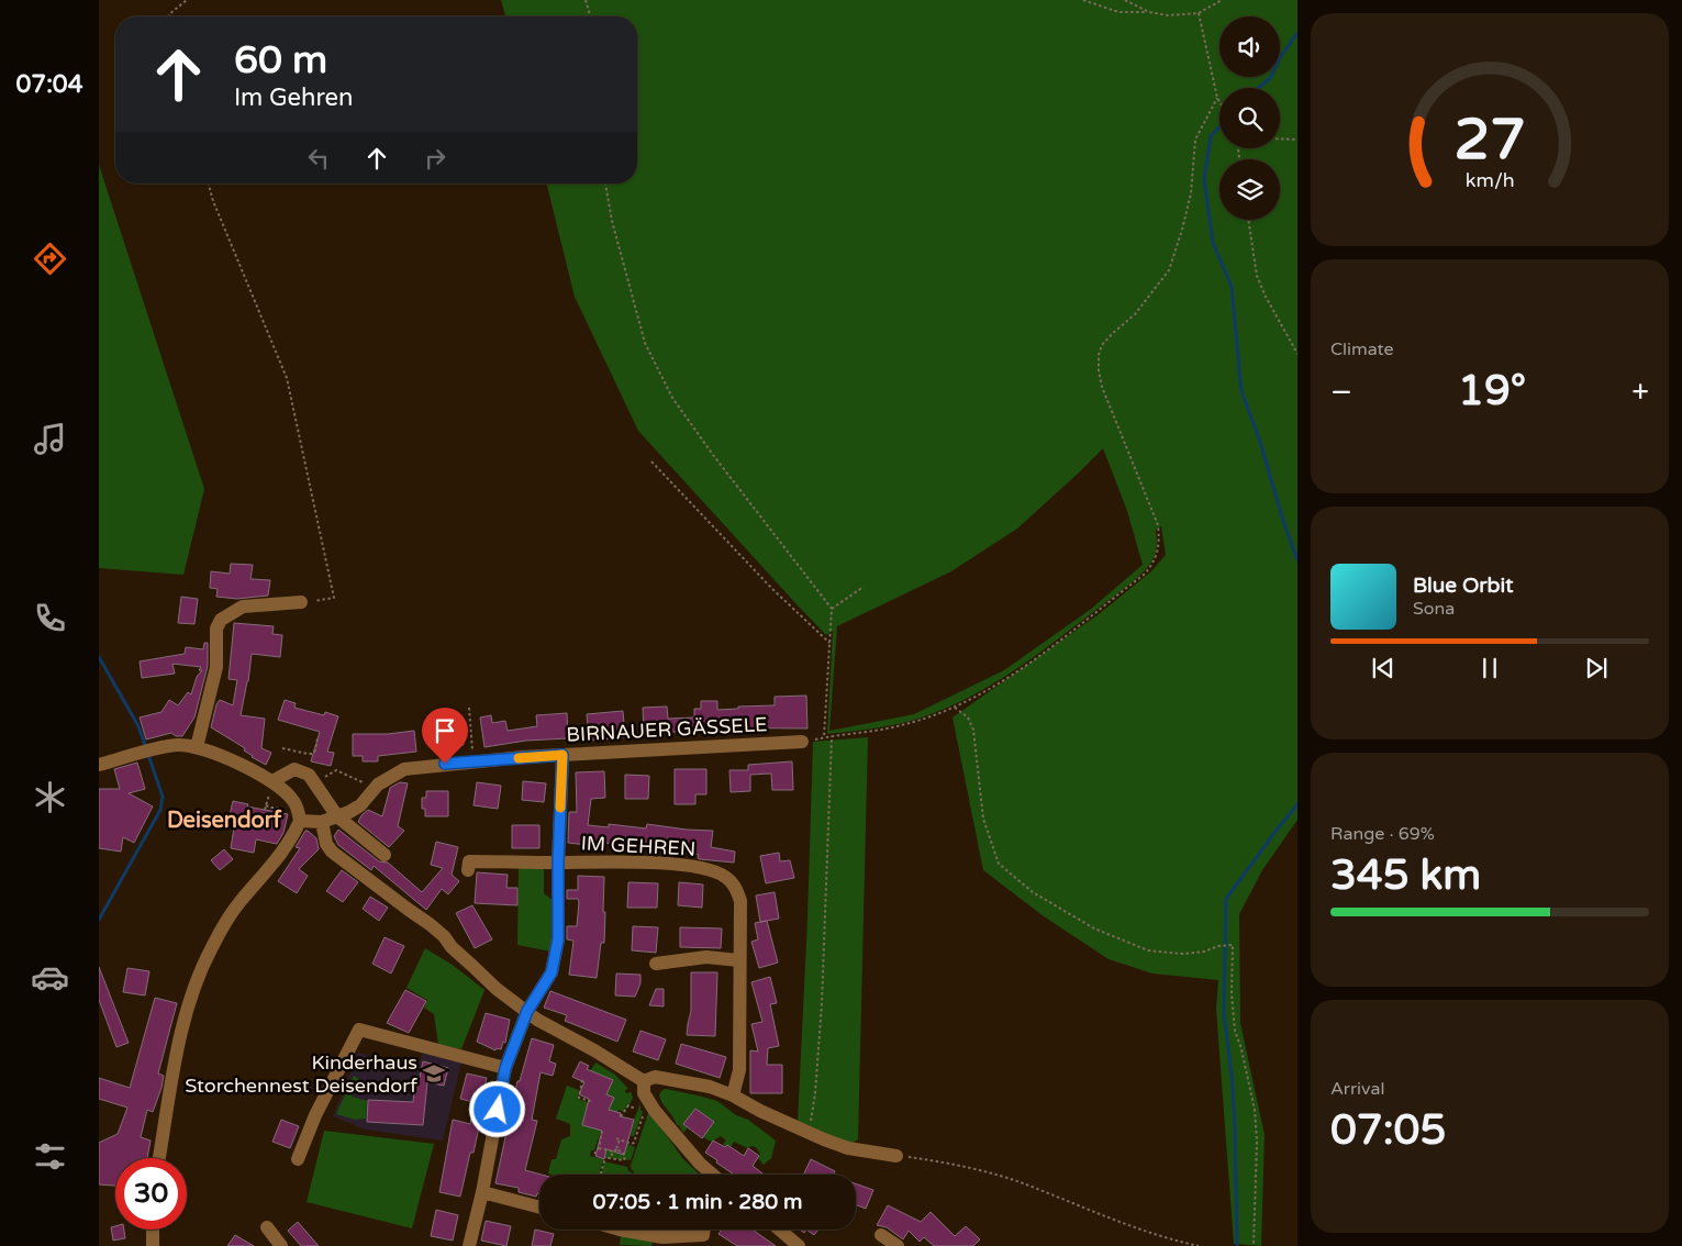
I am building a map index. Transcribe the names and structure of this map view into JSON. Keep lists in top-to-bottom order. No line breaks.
{"streets":{"street":["BIRNAUER GÄSSELE","IM GEHREN"]},"crossings":[["BIRNAUER GÄSSELE","IM GEHREN"]],"districts":["Deisendorf"],"places":{"school or university":["Kinderhaus Storchennest Deisendorf"]},"page":{"tabs":"07:04","turn":["60 m","Im Gehren"],"tile":["Climate",["Range · 69%","345 km"],["Arrival","07:05"]],"heat":["−","19°","+"],"song":["Blue Orbit","Sona"],"limit":"30","trip":"07:05 · 1 min · 280 m","gauge":["27","km/h"]}}
